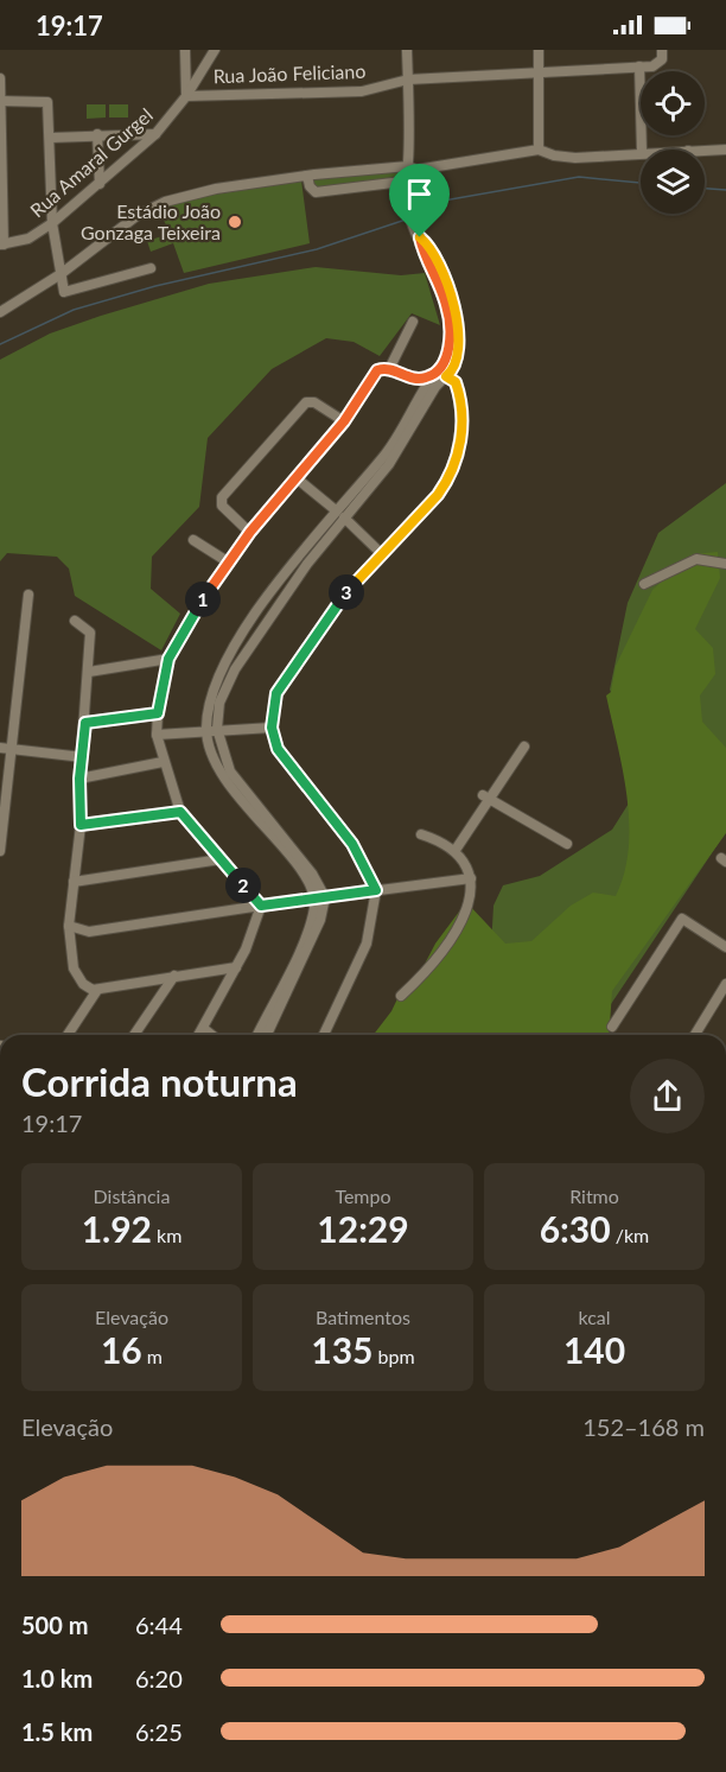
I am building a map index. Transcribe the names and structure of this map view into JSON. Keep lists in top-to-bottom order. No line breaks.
{"streets":{"street":["Rua João Feliciano","Rua Amaral Gurgel"]},"crossings":[["Rua João Feliciano","Rua Amaral Gurgel"]],"places":["Estádio João Gonzaga Teixeira"],"page":{"status":"19:17","pins":["3","1","2"],"heading":["Corrida noturna","19:17"],"stats":[["Distância","1.92 km"],["Tempo","12:29"],["Ritmo","6:30 /km"],["Elevação","16 m"],["Batimentos","135 bpm"],["kcal","140"]],"chart":["Elevação","152–168 m"],"list":[{"name":"500 m","note":"6:44"},{"name":"1.0 km","note":"6:20"},{"name":"1.5 km","note":"6:25"}]}}
